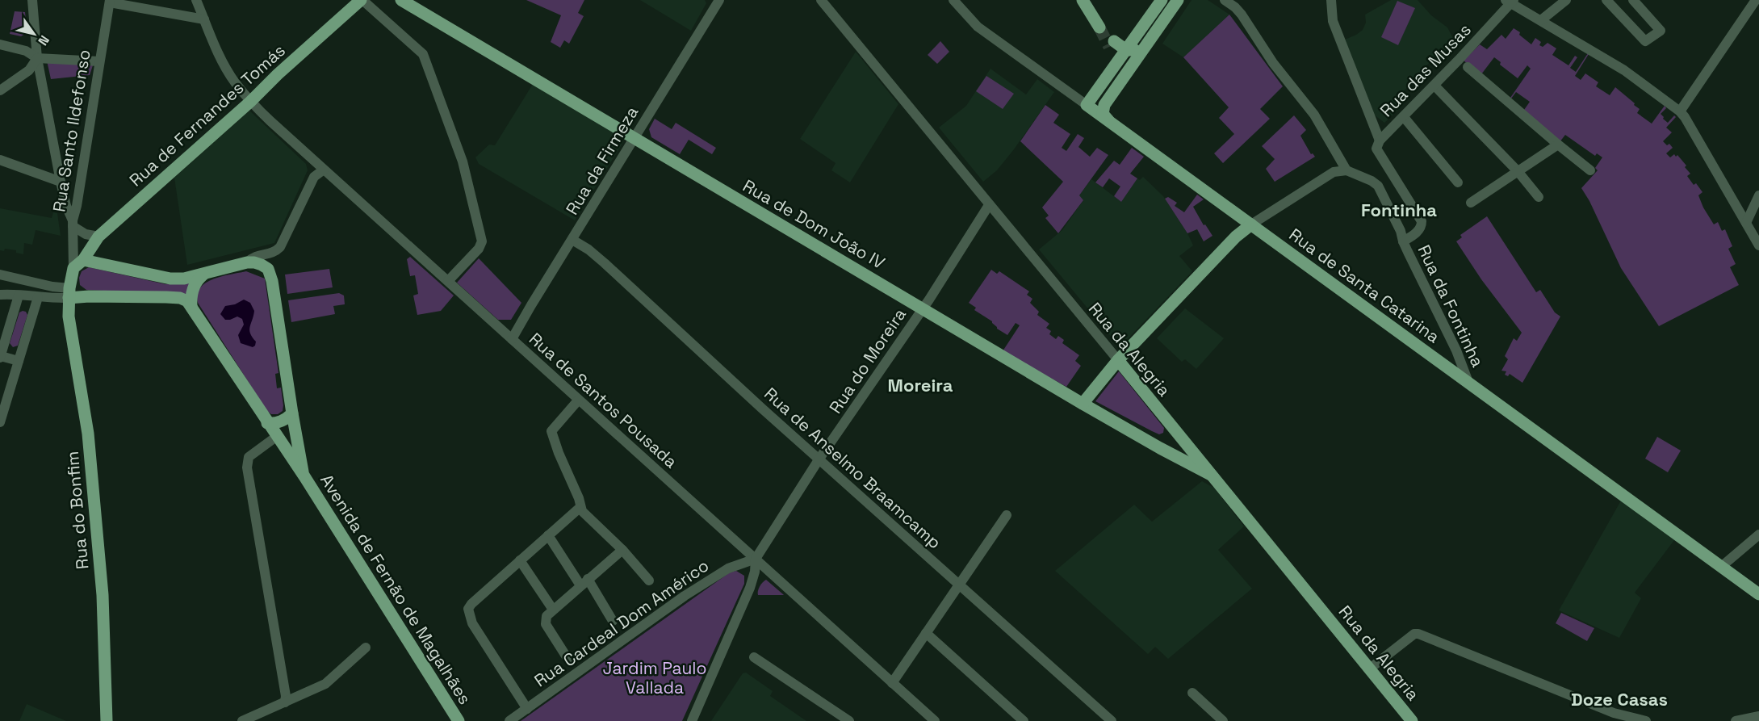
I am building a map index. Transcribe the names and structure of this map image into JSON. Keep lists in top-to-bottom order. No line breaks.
{"streets":{"main road":["Rua de Fernandes Tomás","Rua de Dom João IV","Rua de Santa Catarina","Rua da Alegria","Rua do Bonfim","Avenida de Fernão de Magalhães"],"street":["Rua das Musas","Rua Santo Ildefonso","Rua da Firmeza","Rua da Fontinha","Rua do Moreira","Rua de Santos Pousada","Rua de Anselmo Braamcamp","Rua Cardeal Dom Américo"]},"crossings":[["Rua de Fernandes Tomás","Rua Santo Ildefonso"],["Rua de Fernandes Tomás","Rua de Santos Pousada"],["Rua de Fernandes Tomás","Rua do Bonfim"],["Rua Santo Ildefonso","Rua do Bonfim"],["Rua da Firmeza","Rua de Dom João IV"],["Rua da Firmeza","Rua de Santos Pousada"],["Rua da Firmeza","Rua de Anselmo Braamcamp"],["Rua de Dom João IV","Rua da Alegria"],["Rua de Dom João IV","Rua do Moreira"],["Rua de Santa Catarina","Rua da Fontinha"],["Rua da Alegria","Rua do Moreira"],["Rua do Moreira","Rua de Santos Pousada"],["Rua do Moreira","Rua de Anselmo Braamcamp"],["Rua do Moreira","Rua Cardeal Dom Américo"],["Rua de Santos Pousada","Rua Cardeal Dom Américo"]],"districts":["Fontinha","Moreira","Doze Casas"],"parks":["Jardim Paulo Vallada"],"north":"bottom right"}
